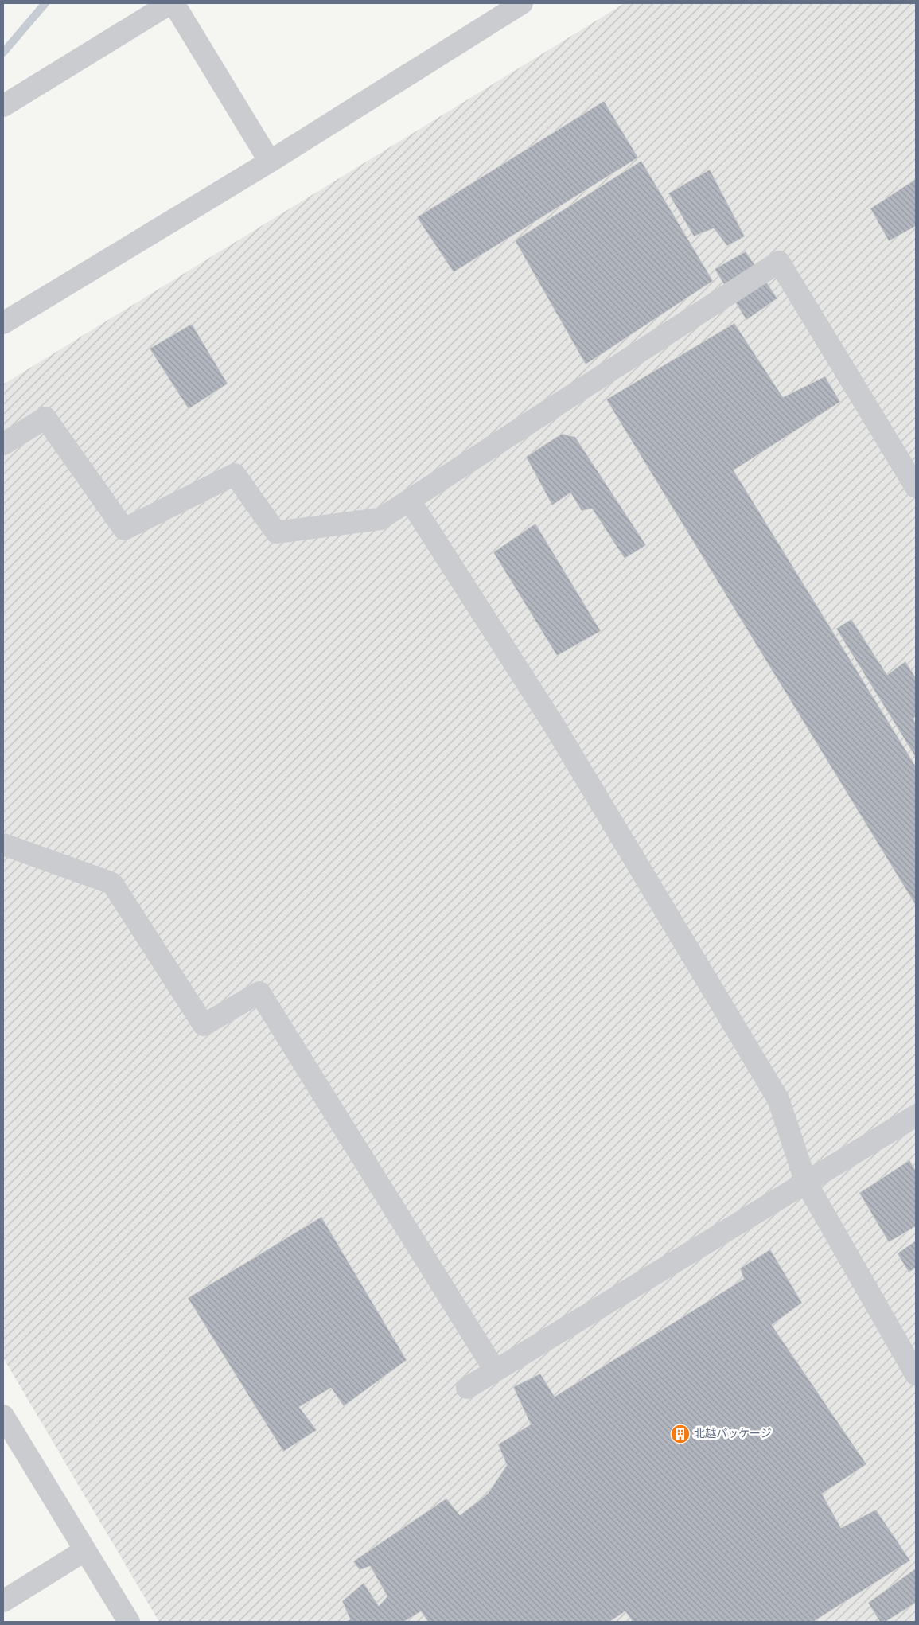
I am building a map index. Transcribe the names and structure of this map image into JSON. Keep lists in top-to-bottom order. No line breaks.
{"places":{"building":["北越パッケージ"]}}
